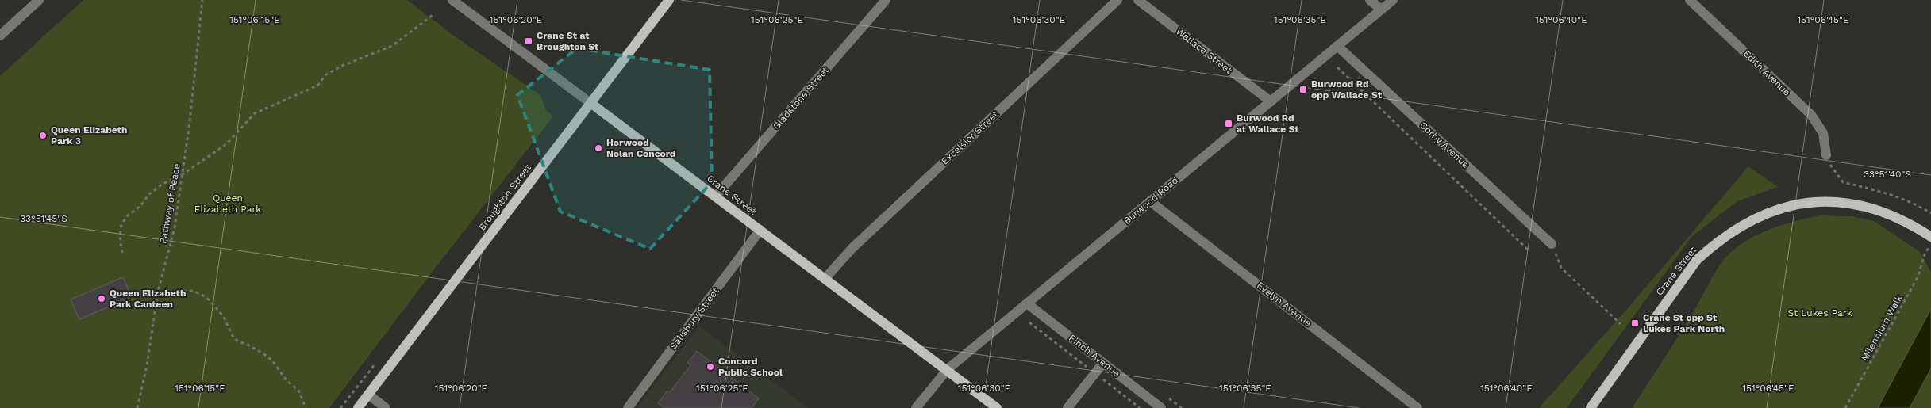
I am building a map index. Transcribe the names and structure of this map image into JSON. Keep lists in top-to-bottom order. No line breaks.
{"streets":{"main road":["Crane Street","Broughton Street"],"street":["Wallace Street","Edith Avenue","Gladstone Street","Excelsior Street","Corby Avenue","Burwood Road","Evelyn Avenue","Salisbury Street","Finch Avenue"],"path":["Pathway of Peace","Milennium Walk"]},"crossings":[["Wallace Street","Burwood Road"],["Gladstone Street","Crane Street"],["Excelsior Street","Crane Street"],["Corby Avenue","Burwood Road"],["Crane Street","Broughton Street"],["Crane Street","Burwood Road"],["Crane Street","Salisbury Street"],["Burwood Road","Evelyn Avenue"],["Burwood Road","Finch Avenue"]],"parks":["Queen Elizabeth Park","St Lukes Park"],"places":{"transit":["Crane St at Broughton St","Burwood Rd opp Wallace St","Burwood Rd at Wallace St","Crane St opp St Lukes Park North"],"other":["Queen Elizabeth Park 3","Horwood Nolan Concord","Queen Elizabeth Park Canteen","Concord Public School"]},"coordinates":["151°06'15\"E","151°06'20\"E","151°06'25\"E","151°06'30\"E","151°06'35\"E","151°06'40\"E","151°06'45\"E","33°51'40\"S","33°51'45\"S"]}
